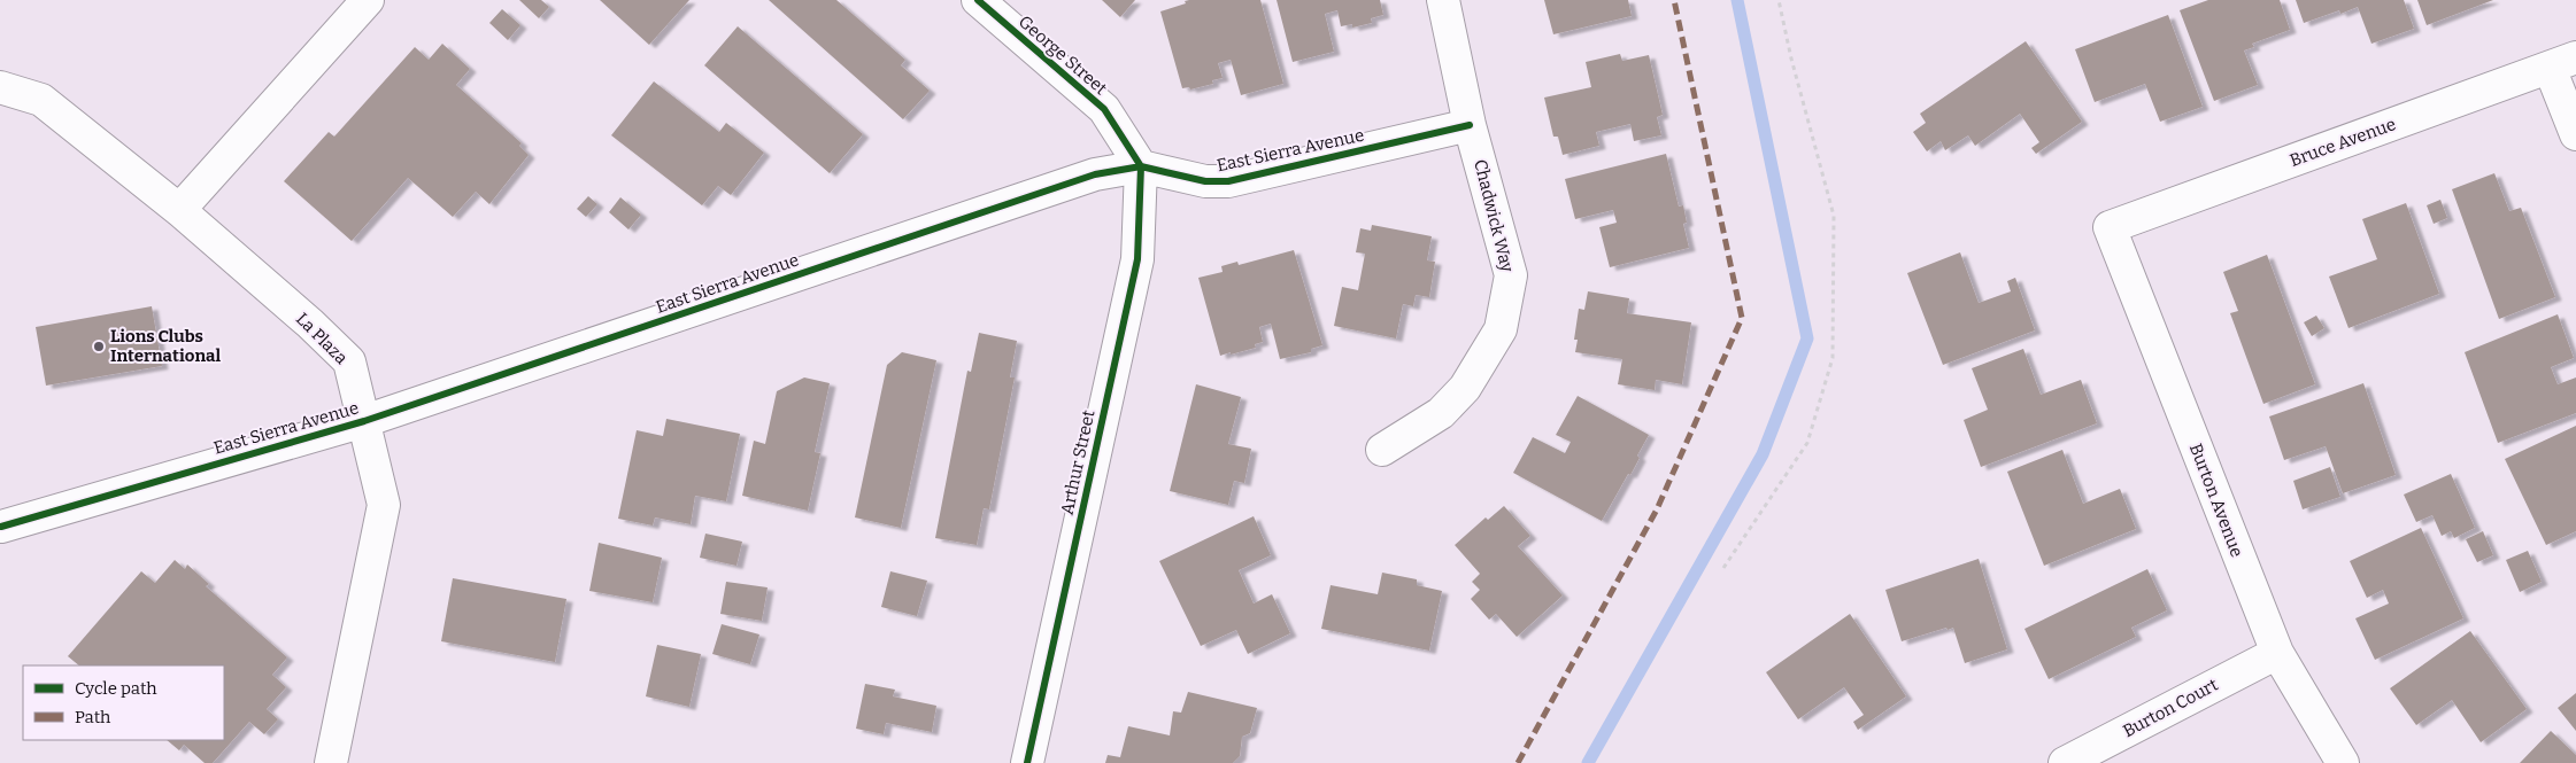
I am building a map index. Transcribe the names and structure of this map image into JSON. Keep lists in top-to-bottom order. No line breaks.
{"streets":{"street":["George Street","Bruce Avenue","East Sierra Avenue","Chadwick Way","La Plaza","Arthur Street","Burton Avenue","Burton Court"]},"crossings":[["George Street","East Sierra Avenue"],["George Street","Arthur Street"],["Bruce Avenue","Burton Avenue"],["East Sierra Avenue","Chadwick Way"],["East Sierra Avenue","La Plaza"],["East Sierra Avenue","Arthur Street"],["Burton Avenue","Burton Court"]],"places":["Lions Clubs International"],"legend":["Cycle path","Path"]}
